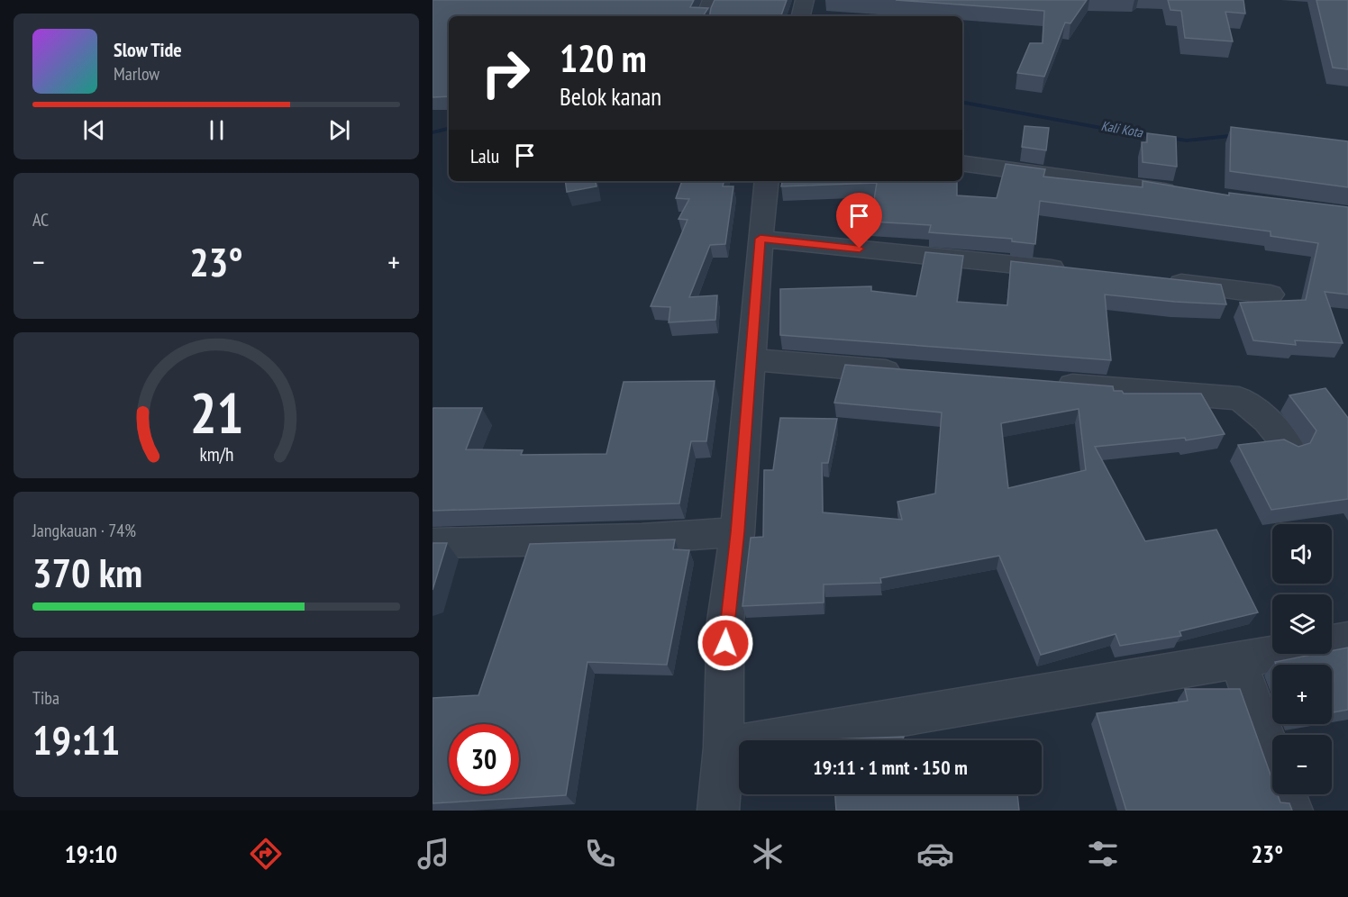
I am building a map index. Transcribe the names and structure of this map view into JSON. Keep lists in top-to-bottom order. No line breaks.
{"water":["Kali Kota"],"page":{"turn":["120 m","Belok kanan"],"song":["Slow Tide","Marlow"],"then":"Lalu","tile":["AC",["Jangkauan · 74%","370 km"],["Tiba","19:11"]],"heat":["−","23°","+"],"map_buttons":["+","−"],"limit":"30","trip":"19:11 · 1 mnt · 150 m","tabs":["19:10","23°"],"gauge":["21","km/h"]}}
